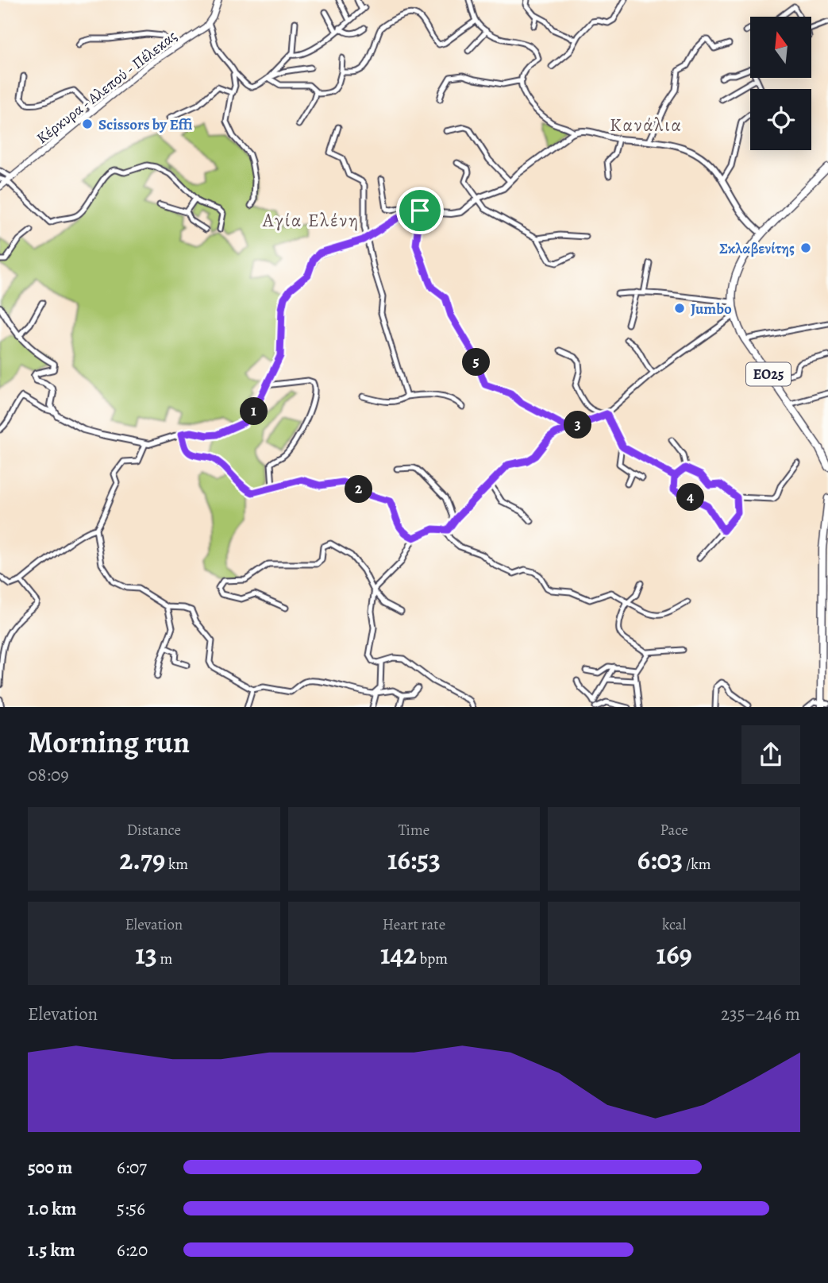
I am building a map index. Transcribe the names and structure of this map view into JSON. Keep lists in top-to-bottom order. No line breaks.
{"streets":{"main road":["Κέρκυρα - Αλεπού - Πέλεκας","ΕΟ25"]},"districts":["Κανάλια","Αγία Ελένη"],"places":["Scissors by Effi","Σκλαβενίτης","Jumbo"],"north":"top","page":{"pins":["5","1","3","2","4"],"heading":["Morning run","08:09"],"stats":[["Distance","2.79 km"],["Time","16:53"],["Pace","6:03 /km"],["Elevation","13 m"],["Heart rate","142 bpm"],["kcal","169"]],"chart":["Elevation","235–246 m"],"list":[{"name":"500 m","note":"6:07"},{"name":"1.0 km","note":"5:56"},{"name":"1.5 km","note":"6:20"}]}}
